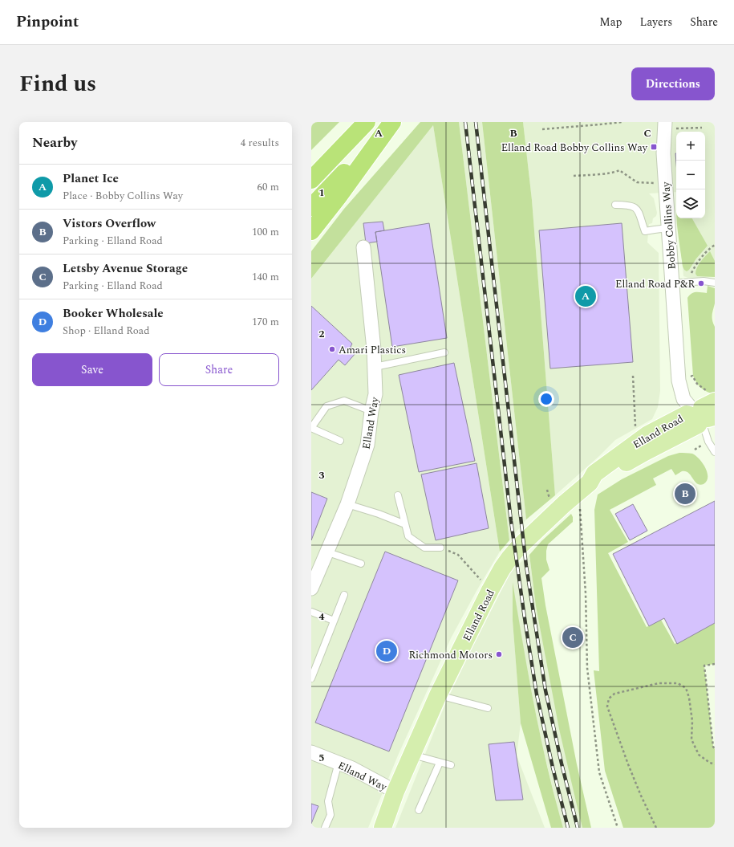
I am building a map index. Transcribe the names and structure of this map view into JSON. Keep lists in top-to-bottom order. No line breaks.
{"streets":{"main road":["Elland Road"],"street":["Bobby Collins Way","Elland Way"]},"crossings":[["Bobby Collins Way","Elland Road"],["Elland Way","Elland Road"]],"places":{"transit":["Elland Road Bobby Collins Way"],"other":["Elland Road P&R","Amari Plastics","Richmond Motors"]},"page":{"header":"Pinpoint","nav":["Map","Layers","Share"],"title":"Find us","buttons":["Directions",["Save","Share"]],"heading":["Nearby","4 results"],"map_buttons":["+","−"],"list":[{"mark":"A","name":"Planet Ice","note":"Place · Bobby Collins Way","value":"60 m"},{"mark":"B","name":"Vistors Overflow","note":"Parking · Elland Road","value":"100 m"},{"mark":"C","name":"Letsby Avenue Storage","note":"Parking · Elland Road","value":"140 m"},{"mark":"D","name":"Booker Wholesale","note":"Shop · Elland Road","value":"170 m"}],"pins":["A","B","C","D"]},"grid":{"columns":["A","B","C"],"rows":["1","2","3","4","5"]}}
